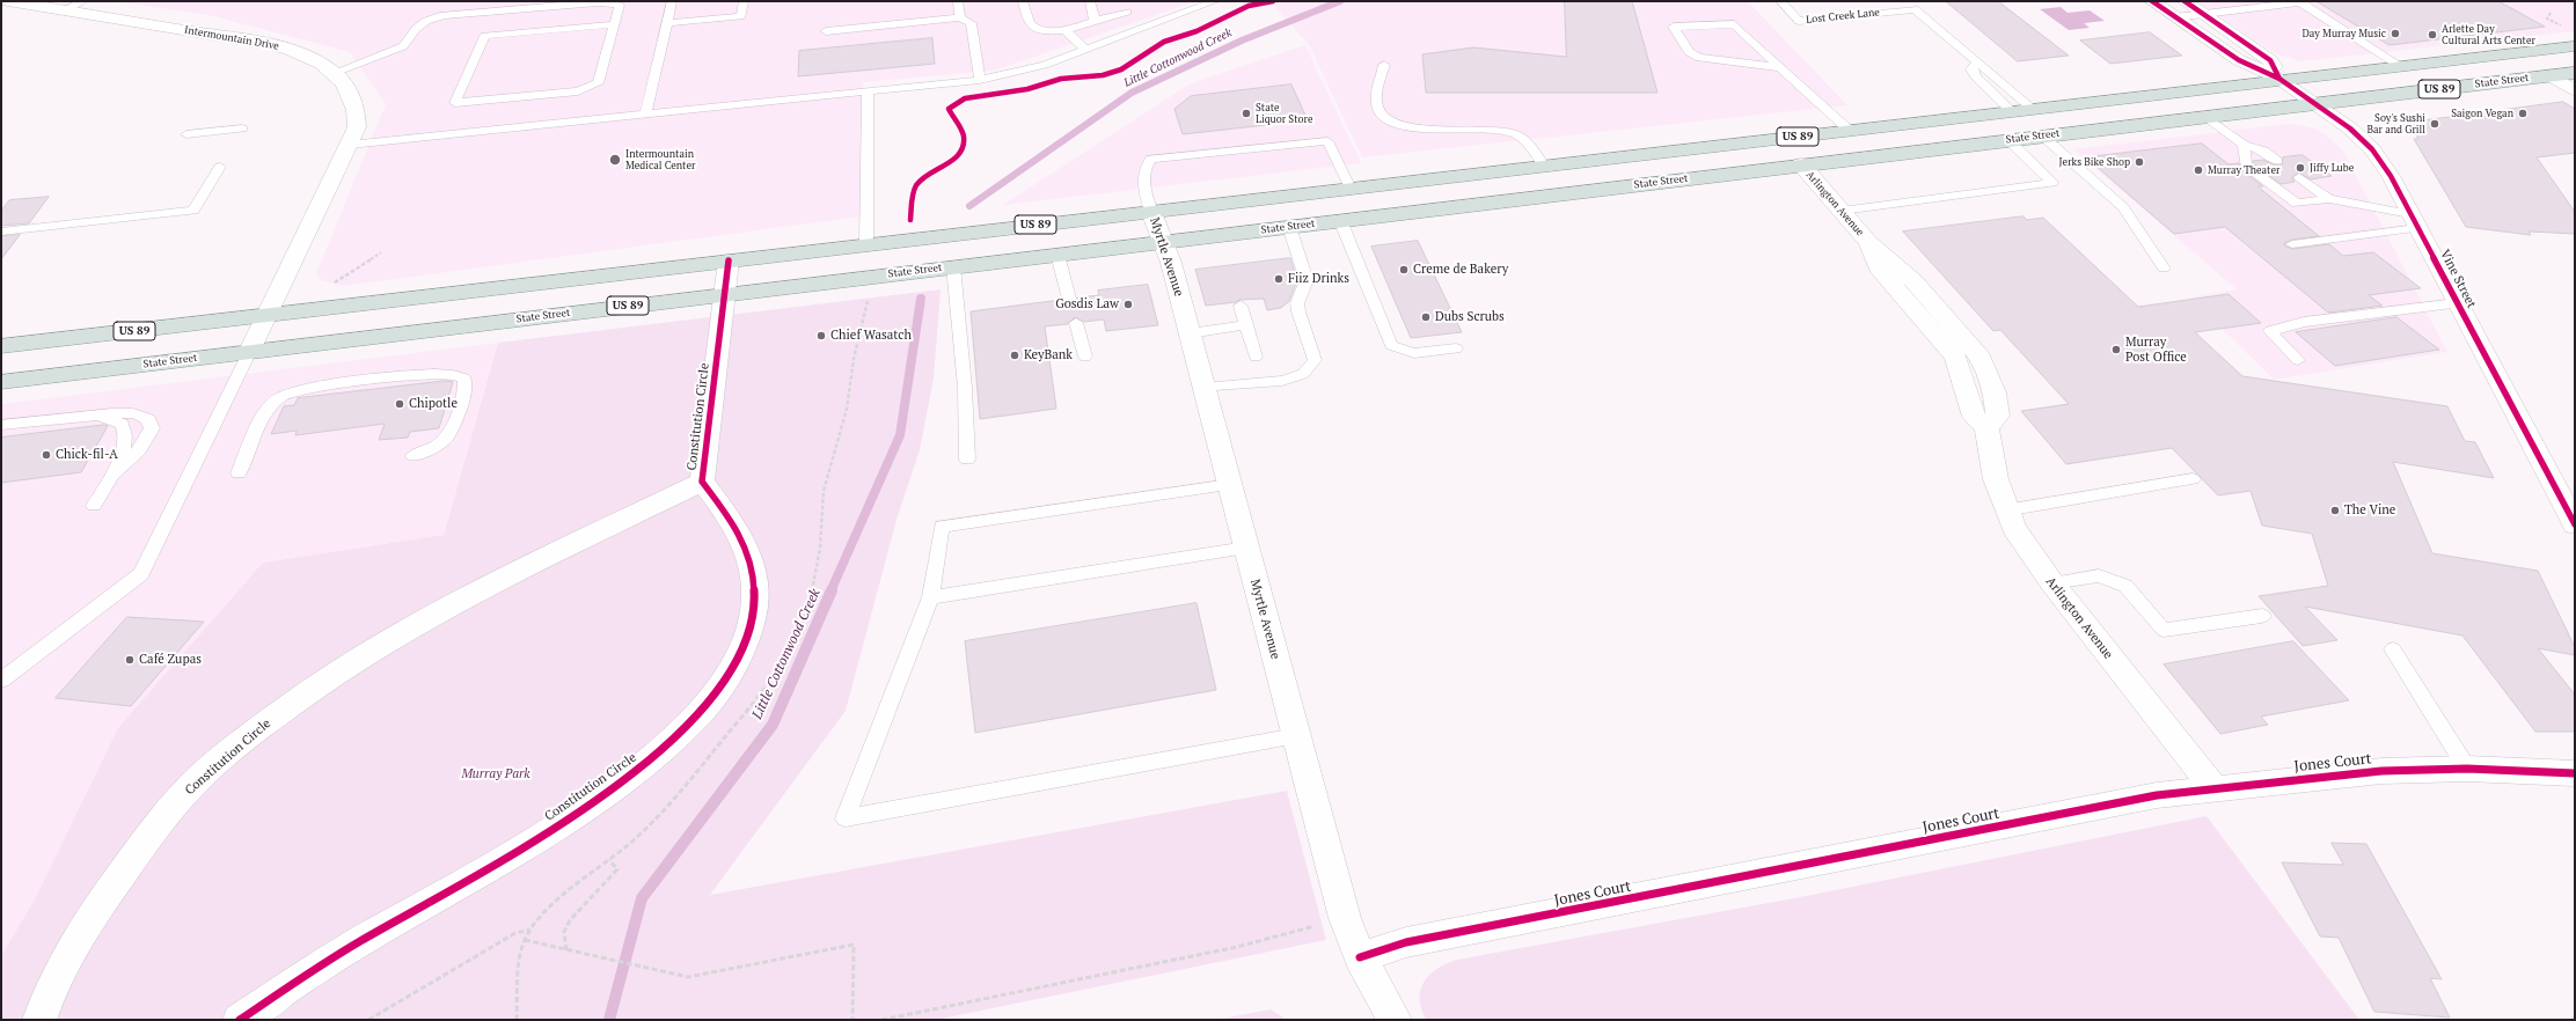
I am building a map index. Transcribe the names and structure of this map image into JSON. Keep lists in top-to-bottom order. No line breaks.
{"streets":{"main road":["State Street","US 89"],"street":["Intermountain Drive","Arlington Avenue","Myrtle Avenue","Vine Street","Constitution Circle","Jones Court"],"lane":["Lost Creek Lane"]},"crossings":[["Lost Creek Lane","US 89"],["Intermountain Drive","State Street"],["Intermountain Drive","US 89"],["State Street","Arlington Avenue"],["State Street","Myrtle Avenue"],["State Street","Vine Street"],["State Street","Constitution Circle"],["US 89","Myrtle Avenue"],["US 89","Vine Street"],["US 89","Constitution Circle"],["Arlington Avenue","Jones Court"],["Myrtle Avenue","Jones Court"]],"water":["Little Cottonwood Creek"],"parks":["Murray Park"],"places":["Day Murray Music","Arlette Day Cultural Arts Center","State Liquor Store","Saigon Vegan","Soy's Sushi Bar and Grill","Intermountain Medical Center","Jerks Bike Shop","Jiffy Lube","Murray Theater","Creme de Bakery","Fiiz Drinks","Gosdis Law","Dubs Scrubs","Chief Wasatch","Murray Post Office","KeyBank","Chipotle","Chick-fil-A","The Vine","Café Zupas"]}
